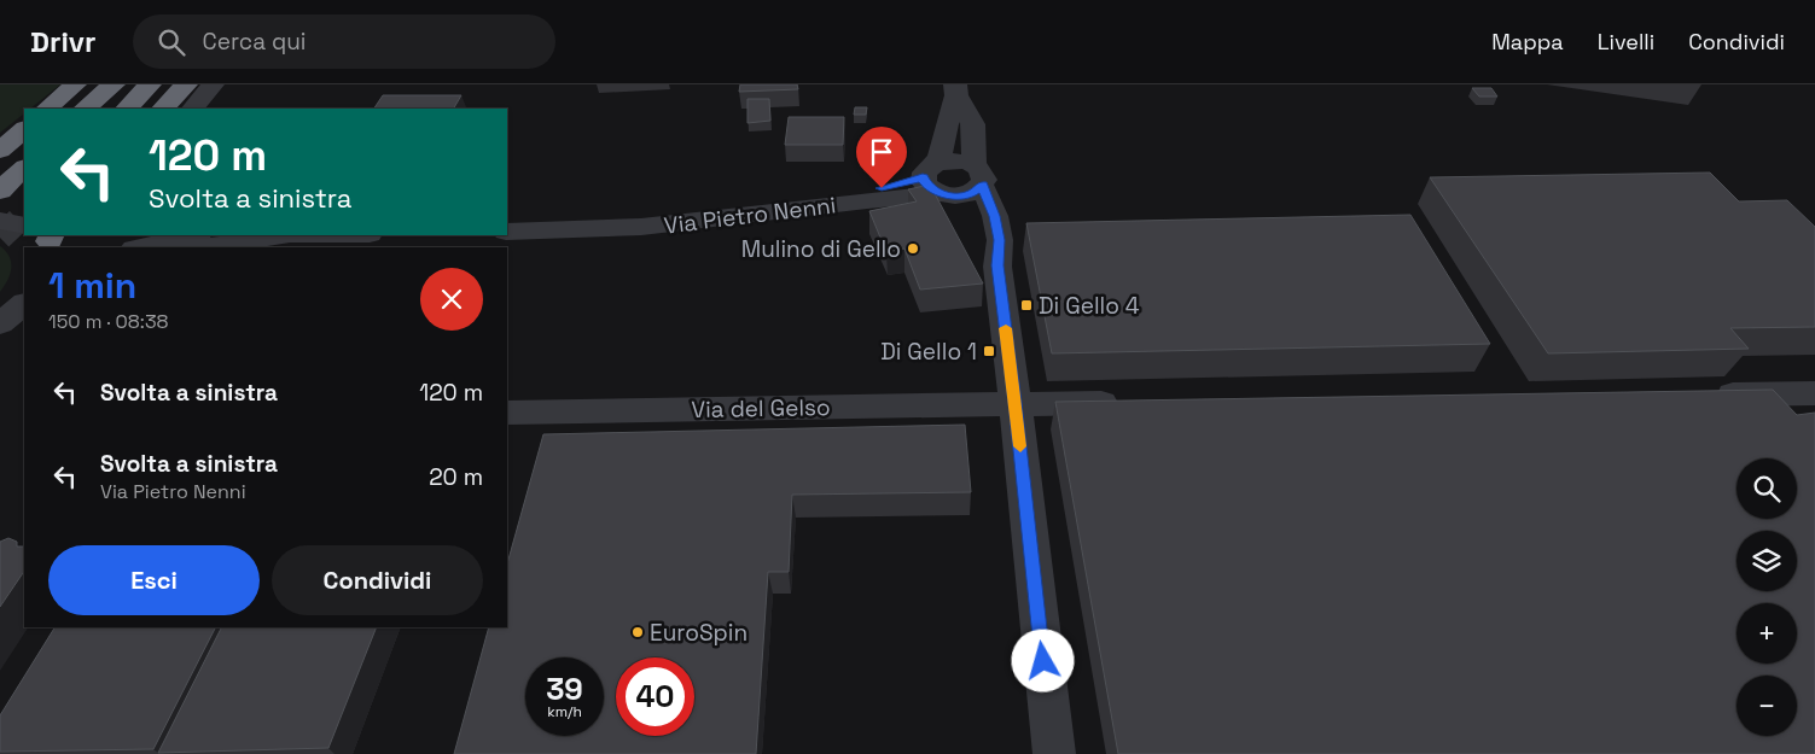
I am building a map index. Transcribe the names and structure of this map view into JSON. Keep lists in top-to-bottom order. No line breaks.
{"streets":{"street":["Via Pietro Nenni","Via del Gelso"]},"places":{"other":["Mulino di Gello","EuroSpin"],"transit":["Di Gello 4","Di Gello 1"]},"page":{"header":"Drivr","search":"Cerca qui","nav":["Mappa","Livelli","Condividi"],"turn":["120 m","Svolta a sinistra"],"heading":["1 min","150 m · 08:38"],"list":[{"name":"Svolta a sinistra","value":"120 m"},{"name":"Svolta a sinistra","note":"Via Pietro Nenni","value":"20 m"}],"map_buttons":["+","−"],"buttons":["Esci","Condividi"],"speed":"39 km/h","limit":"40"}}
